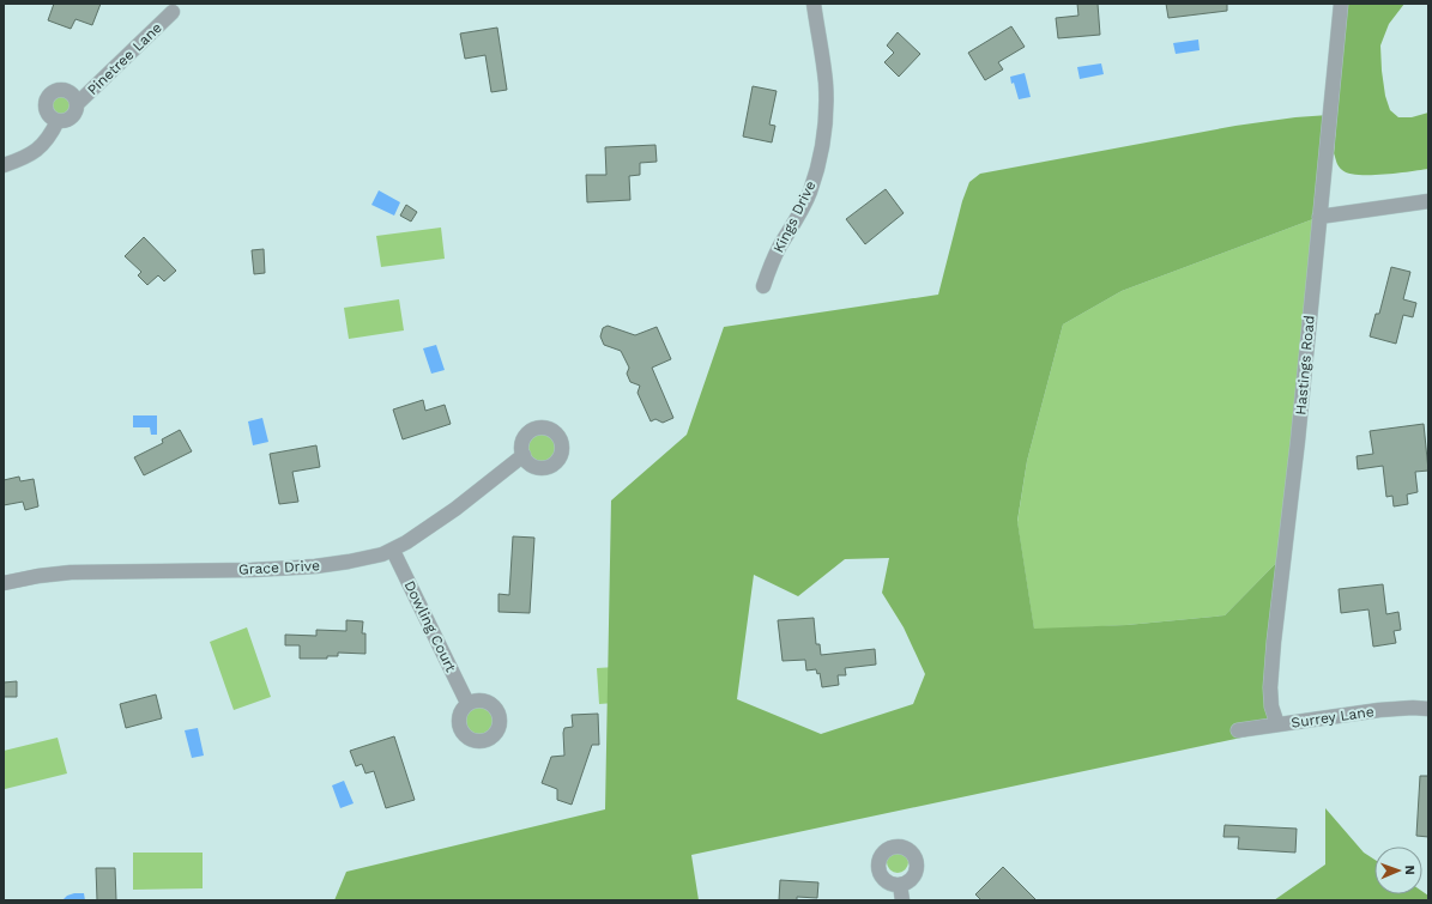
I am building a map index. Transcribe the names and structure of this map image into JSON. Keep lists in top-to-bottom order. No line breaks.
{"streets":{"street":["Pinetree Lane","Kings Drive","Hastings Road","Grace Drive","Dowling Court","Surrey Lane"]},"crossings":[["Hastings Road","Surrey Lane"],["Grace Drive","Dowling Court"]],"north":"right"}
